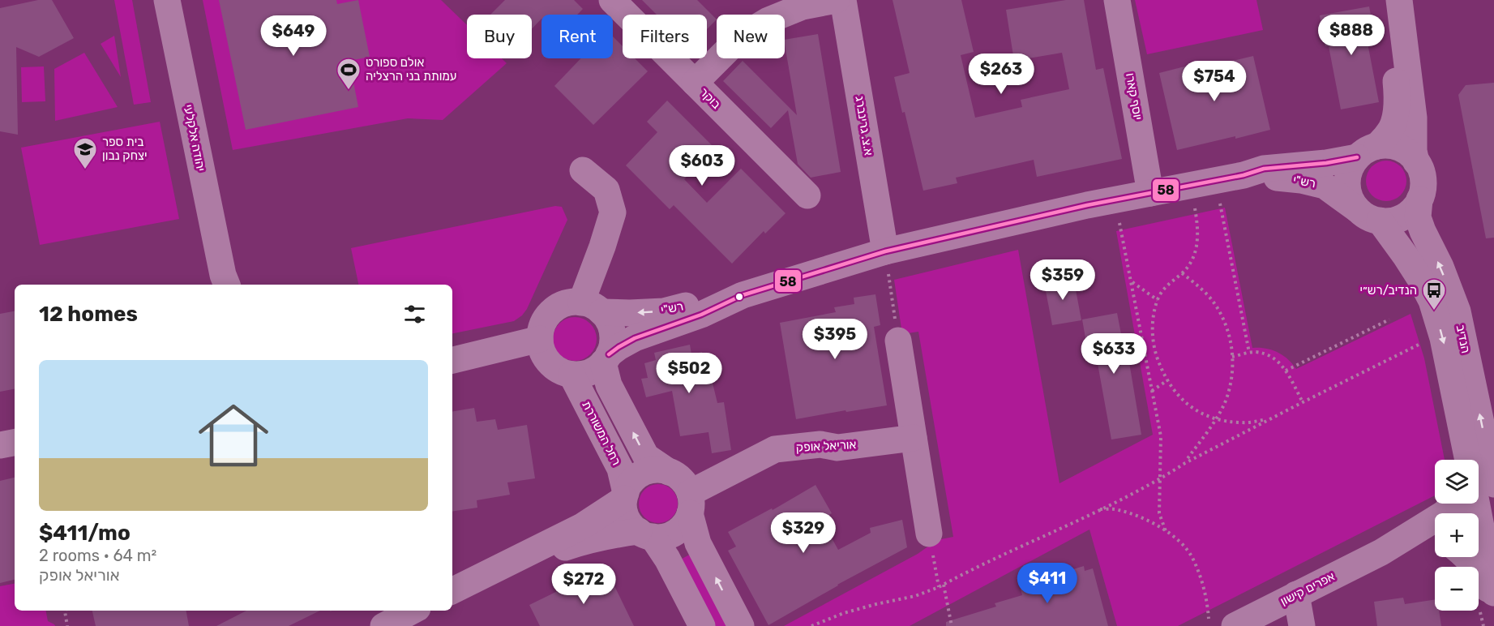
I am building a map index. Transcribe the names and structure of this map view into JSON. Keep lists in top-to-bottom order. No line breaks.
{"streets":{"street":["יוסף קארו","בוקר","א.צ. גרינברג","יהודה אלקלעי","רש\"י","הנדיב","רחל המשוררת","אוריאל אופק","אפרים קישון"]},"crossings":[["יוסף קארו","רש\"י"],["א.צ. גרינברג","רש\"י"],["רש\"י","הנדיב"],["רש\"י","רחל המשוררת"],["רחל המשוררת","אוריאל אופק"]],"places":{"sports":["אולם ספורט עמותת בני הרצליה"],"school or university":["בית ספר יצחק נבון"],"bus stop":["הנדיב/רש״י"]},"lines":["transit line 58"],"page":{"price":["$888","$649","$263","$754","$603","$359","$395","$633","$502","$329","$411","$272"],"chip":["Buy","Rent","Filters","New"],"heading":"12 homes","list":[{"name":"$411/mo","note":"2 rooms · 64 m² · אוריאל אופק"}],"map_buttons":["+","−"]}}
